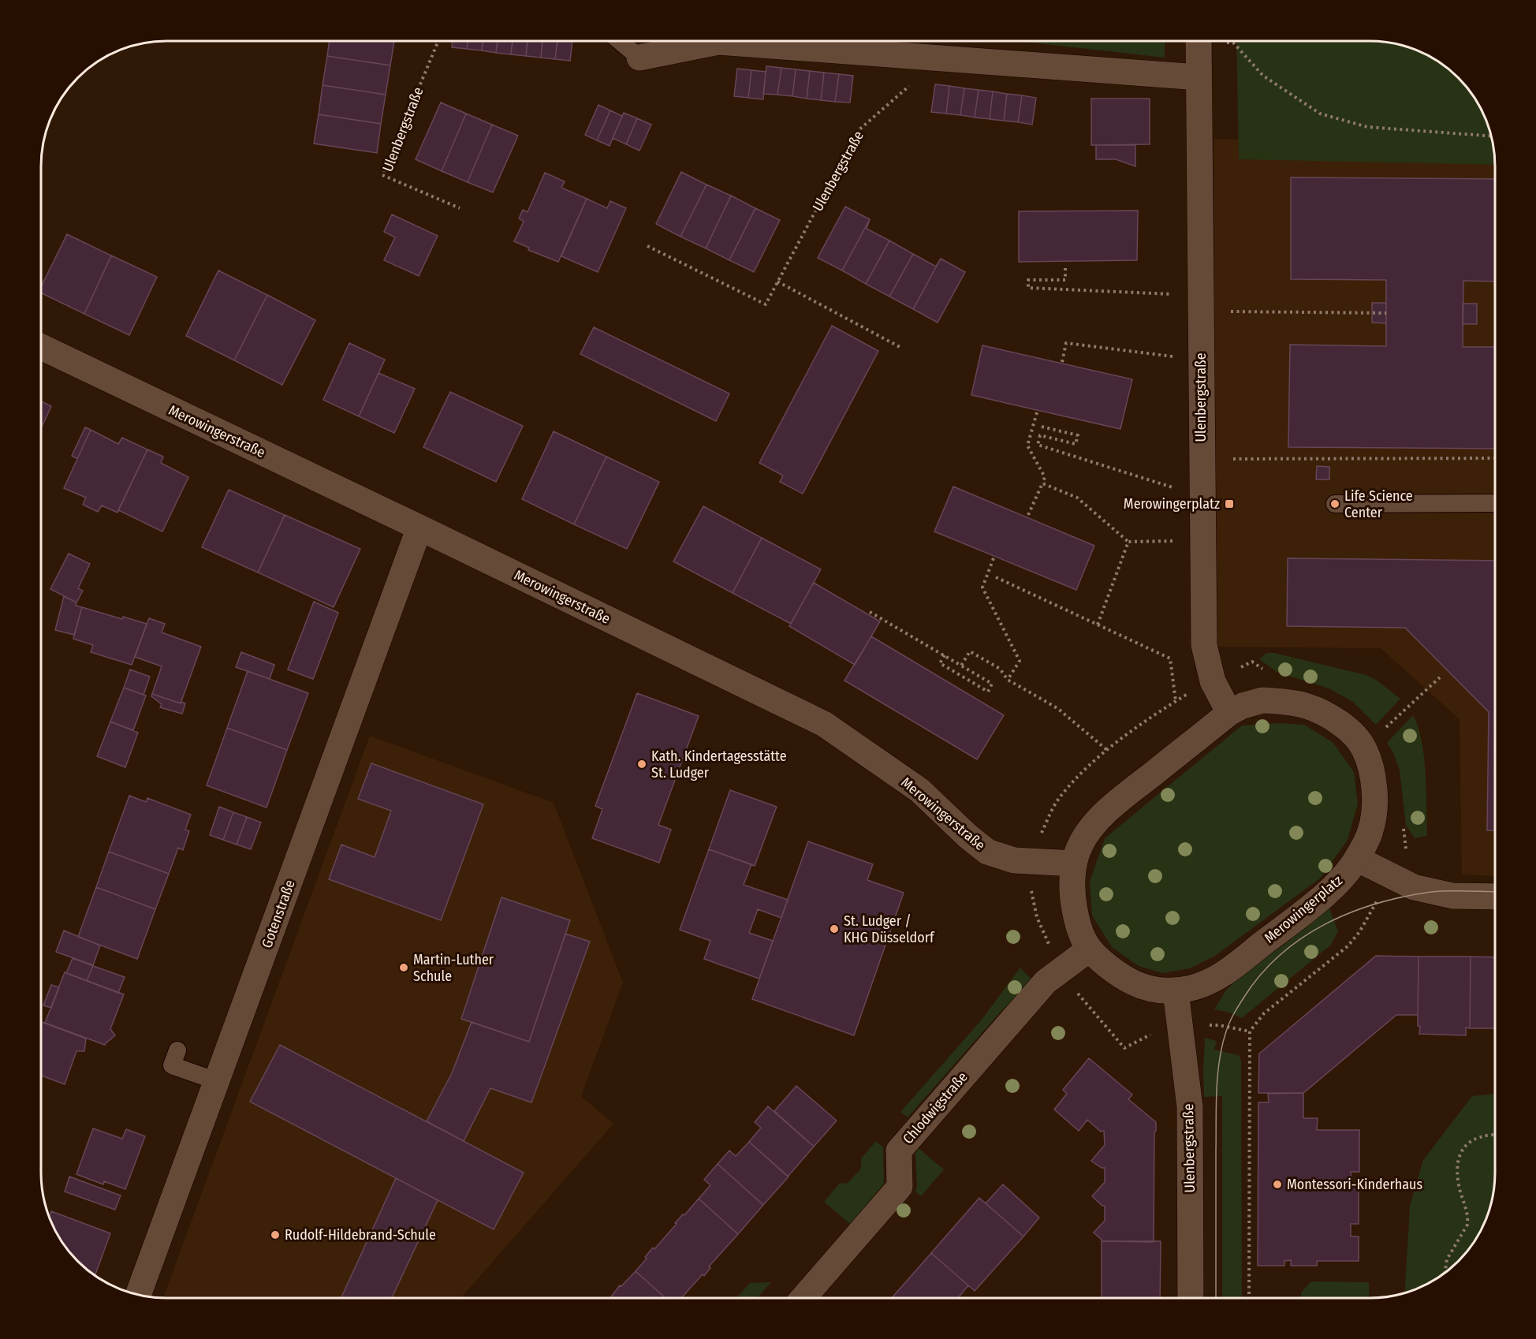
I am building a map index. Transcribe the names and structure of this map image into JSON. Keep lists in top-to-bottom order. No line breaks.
{"streets":{"street":["Ulenbergstraße","Merowingerstraße","Merowingerplatz","Gotenstraße","Chlodwigstraße"]},"crossings":[["Ulenbergstraße","Merowingerplatz"],["Merowingerstraße","Merowingerplatz"],["Merowingerstraße","Gotenstraße"],["Merowingerplatz","Chlodwigstraße"]],"places":{"transit":["Merowingerplatz"],"other":["Life Science Center","Kath. Kindertagesstätte St. Ludger","St. Ludger / KHG Düsseldorf","Martin-Luther Schule","Montessori-Kinderhaus","Rudolf-Hildebrand-Schule"]}}
